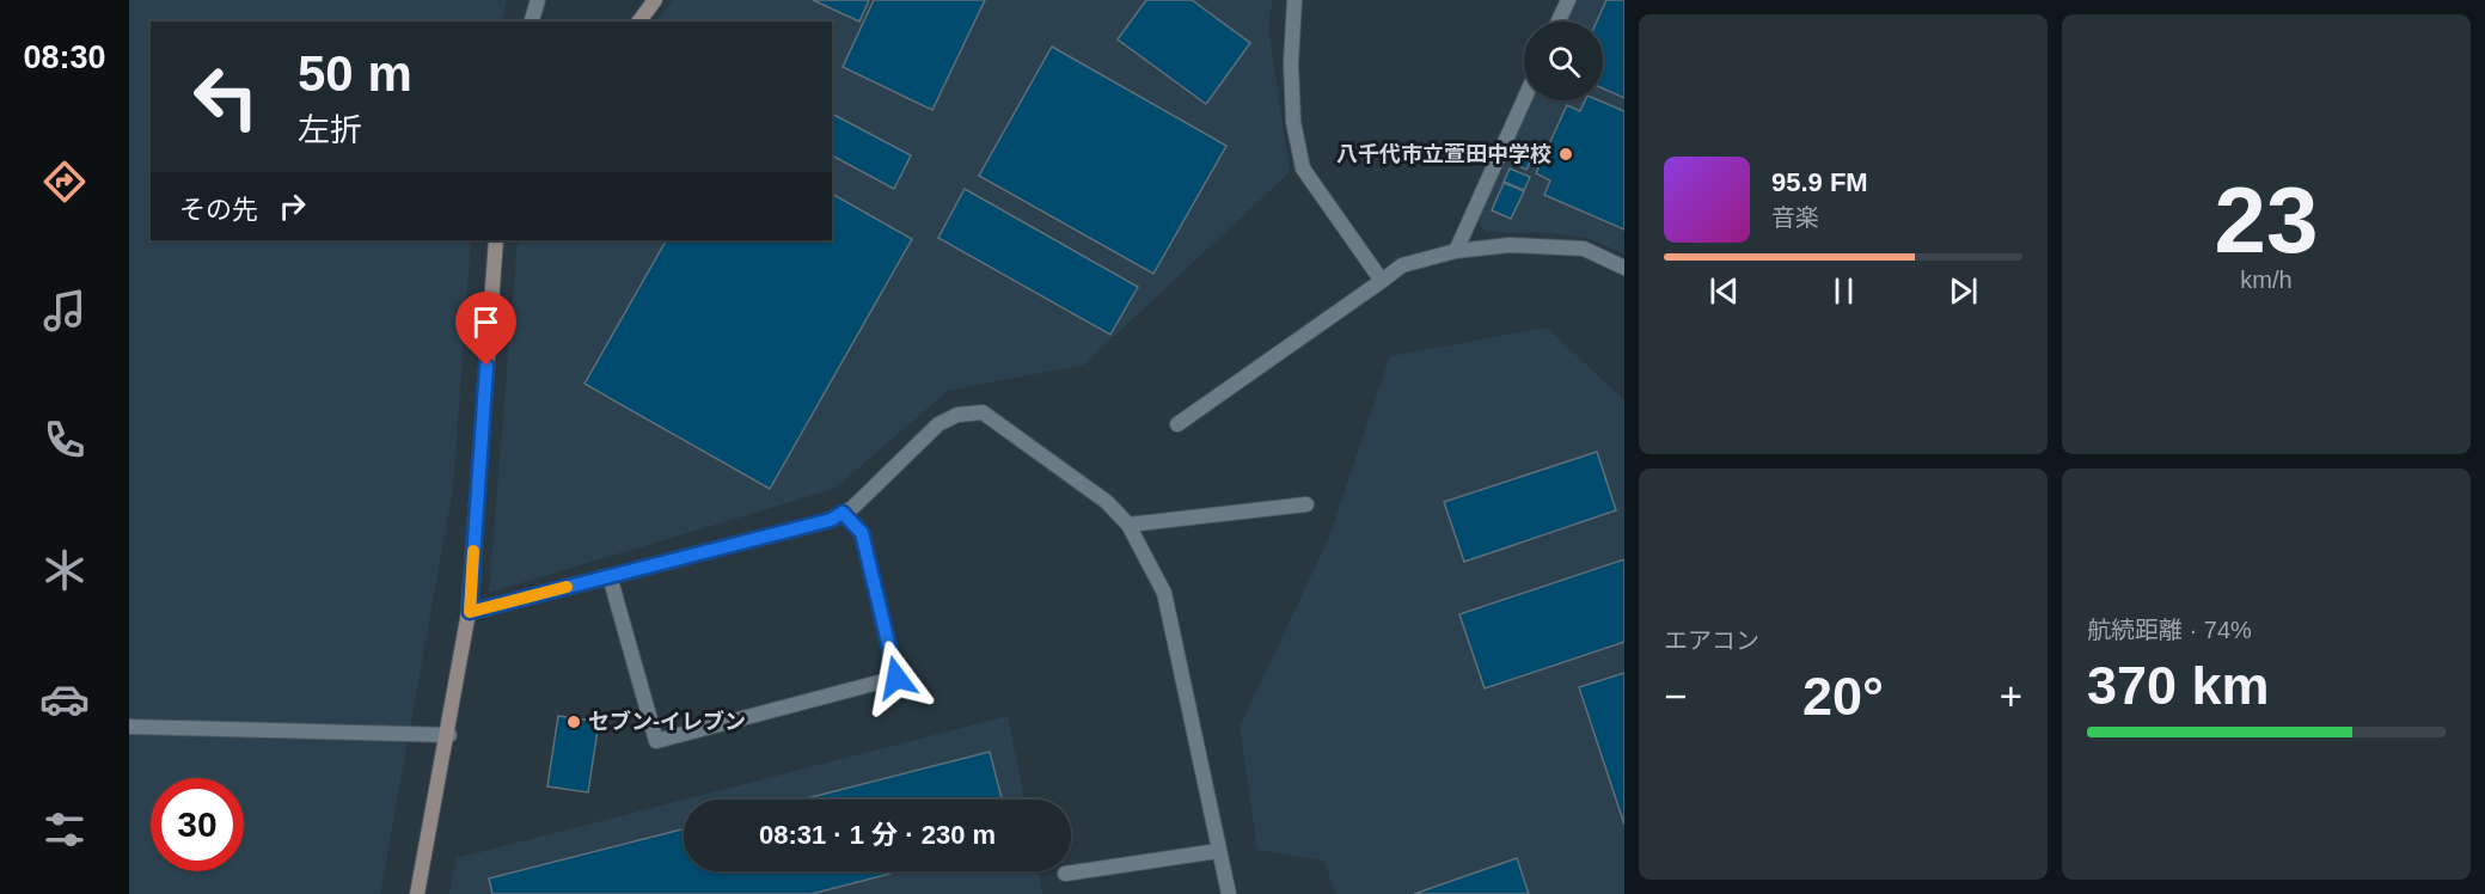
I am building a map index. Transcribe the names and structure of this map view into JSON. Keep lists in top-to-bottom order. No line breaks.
{"places":["八千代市立萱田中学校","セブン-イレブン"],"page":{"tabs":"08:30","tile":[["23","km/h"],"エアコン",["航続距離 · 74%","370 km"]],"turn":["50 m","左折"],"song":["95.9 FM","音楽"],"then":"その先","heat":["−","20°","+"],"limit":"30","trip":"08:31 · 1 分 · 230 m"}}
